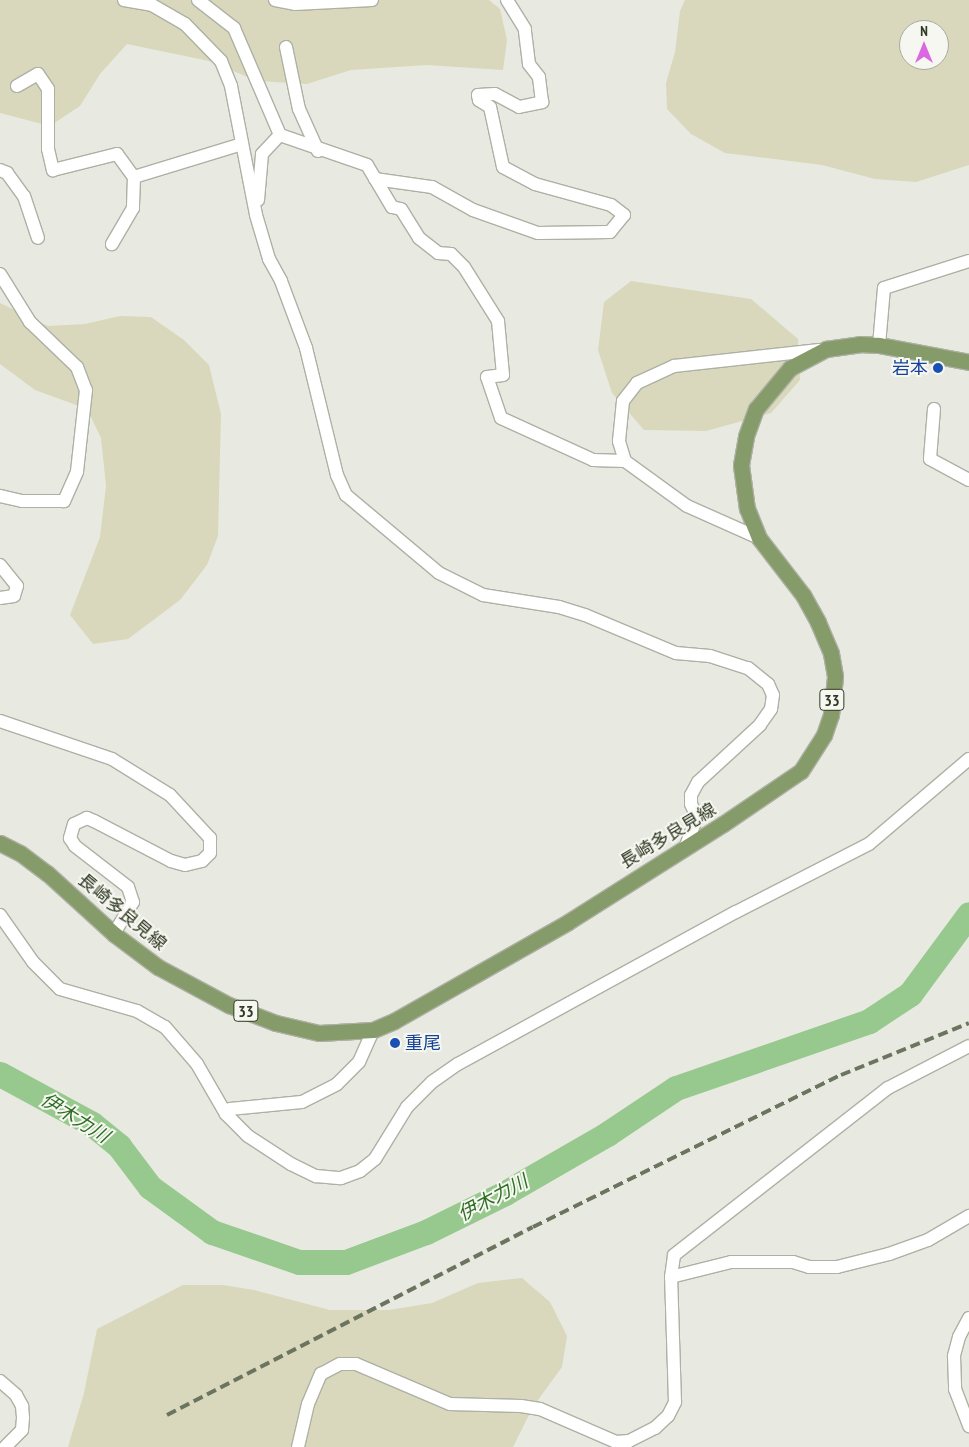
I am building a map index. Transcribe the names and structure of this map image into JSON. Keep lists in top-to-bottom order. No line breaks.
{"streets":{"main road":["33","長崎多良見線"]},"water":["伊木力川"],"places":["岩本","重尾"],"north":"top"}
